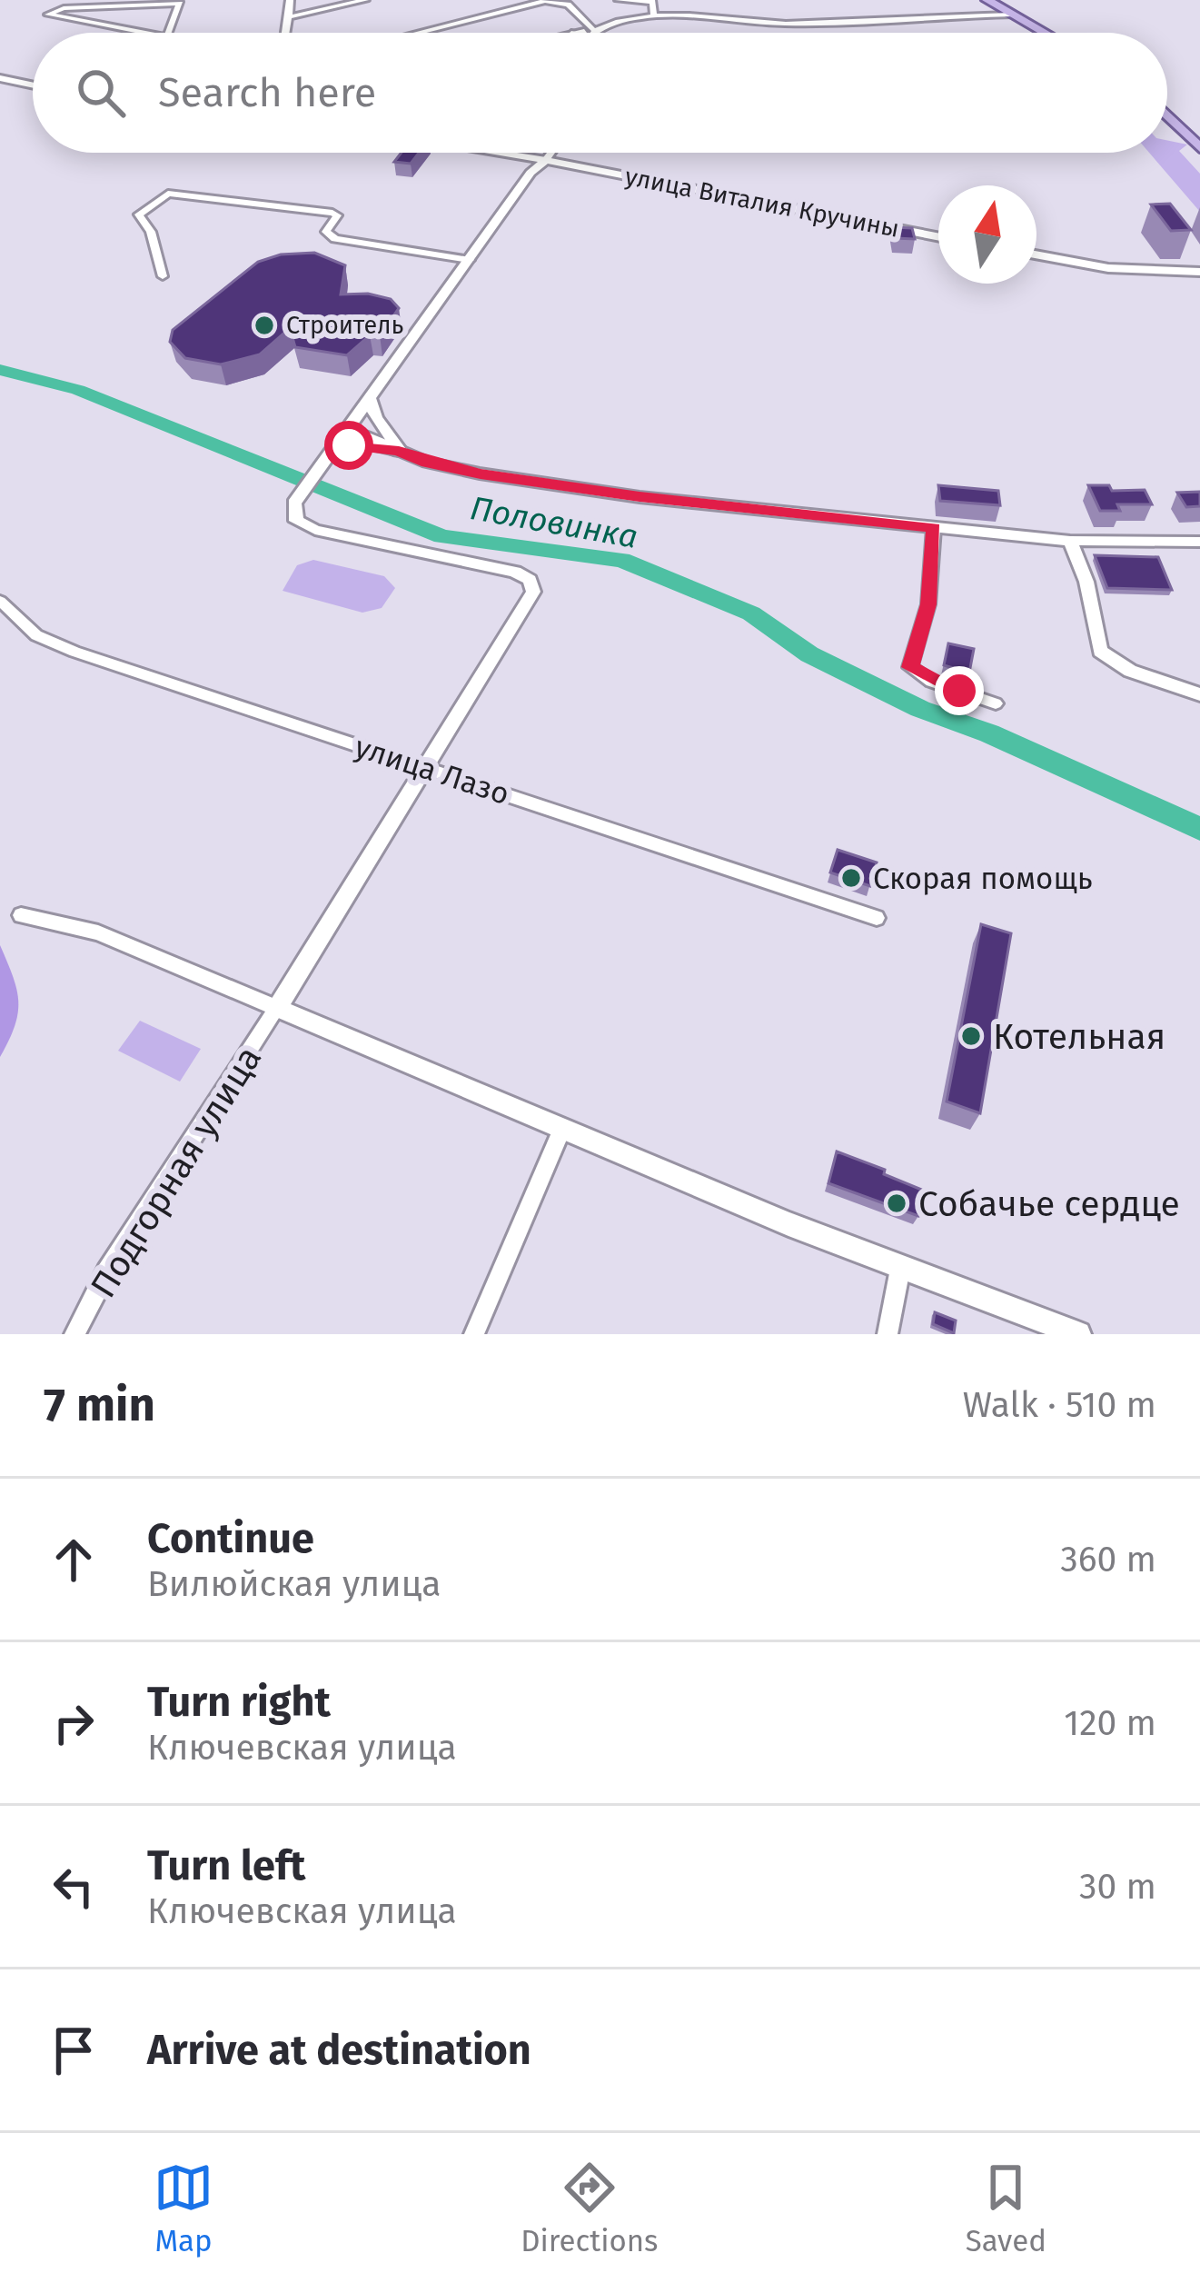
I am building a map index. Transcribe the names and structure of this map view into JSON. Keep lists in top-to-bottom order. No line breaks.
{"streets":{"street":["улица Виталия Кручины","улица Лазо","Подгорная улица"]},"water":["Половинка"],"places":["Строитель","Скорая помощь","Котельная","Собачье сердце"],"north":"top","page":{"search":"Search here","heading":["7 min","Walk · 510 m"],"list":[["Continue","Вилюйская улица","360 m"],["Turn right","Ключевская улица","120 m"],["Turn left","Ключевская улица","30 m"],"Arrive at destination"],"nav":["Map","Directions","Saved"]}}
